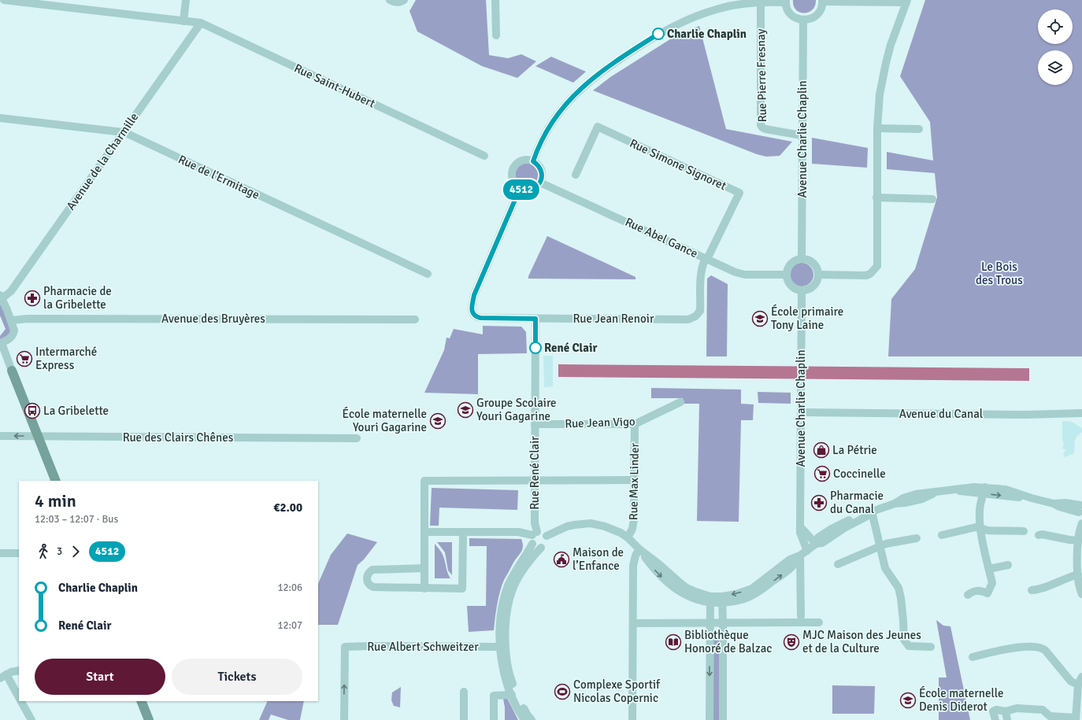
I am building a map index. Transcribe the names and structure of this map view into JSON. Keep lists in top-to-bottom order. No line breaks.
{"streets":{"street":["Rue Pierre Fresnay","Rue Saint-Hubert","Avenue Charlie Chaplin","Avenue de la Charmille","Rue Simone Signoret","Rue de l'Ermitage","Rue Abel Gance","Avenue des Bruyères","Rue Jean Renoir","Avenue du Canal","Rue Jean Vigo","Rue des Clairs Chênes","Rue René Clair","Rue Max Linder","Rue Albert Schweitzer"]},"crossings":[["Rue Pierre Fresnay","Avenue Charlie Chaplin"],["Rue Saint-Hubert","Avenue de la Charmille"],["Avenue Charlie Chaplin","Rue Abel Gance"],["Avenue Charlie Chaplin","Avenue du Canal"],["Avenue de la Charmille","Rue de l'Ermitage"],["Rue Simone Signoret","Rue Abel Gance"],["Rue Simone Signoret","Rue Jean Renoir"],["Rue Abel Gance","Rue Jean Renoir"],["Rue Jean Renoir","Rue René Clair"],["Rue Jean Vigo","Rue René Clair"],["Rue Jean Vigo","Rue Max Linder"]],"parks":["Le Bois des Trous"],"places":{"other":["Charlie Chaplin","René Clair"],"pharmacy":["Pharmacie de la Gribelette","Pharmacie du Canal"],"school or university":["École primaire Tony Laine","Groupe Scolaire Youri Gagarine","École maternelle Youri Gagarine","École maternelle Denis Diderot"],"supermarket":["Intermarché Express","Coccinelle"],"bus stop":["La Gribelette"],"shop":["La Pétrie"],"public building":["Maison de l’Enfance"],"library":["Bibliothèque Honoré de Balzac"],"theatre":["MJC Maison des Jeunes et de la Culture"],"sports":["Complexe Sportif Nicolas Copernic"]},"lines":["bus line 4512"],"page":{"on_map":"4512","heading":["4 min","12:03 – 12:07 · Bus","€2.00"],"legs":["3","4512"],"list":[{"name":"Charlie Chaplin","value":"12:06"},{"name":"René Clair","value":"12:07"}],"buttons":["Start","Tickets"]}}
